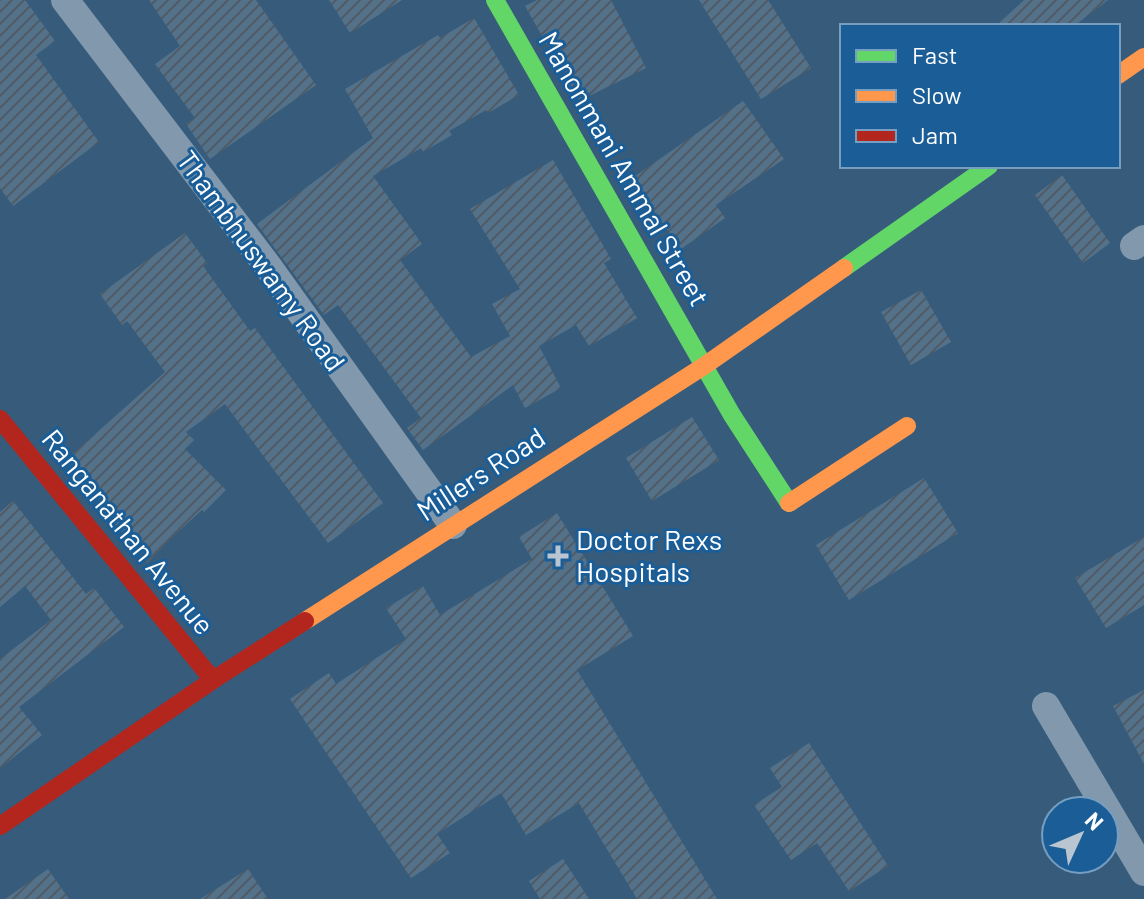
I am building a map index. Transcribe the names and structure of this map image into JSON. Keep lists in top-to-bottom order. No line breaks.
{"streets":{"main road":["Manonmani Ammal Street","Millers Road","Ranganathan Avenue"],"street":["Thambhuswamy Road"]},"crossings":[["Manonmani Ammal Street","Millers Road"],["Thambhuswamy Road","Millers Road"],["Millers Road","Ranganathan Avenue"]],"places":{"health":["Doctor Rexs Hospitals"]},"legend":["Fast","Slow","Jam"],"north":"top right"}
